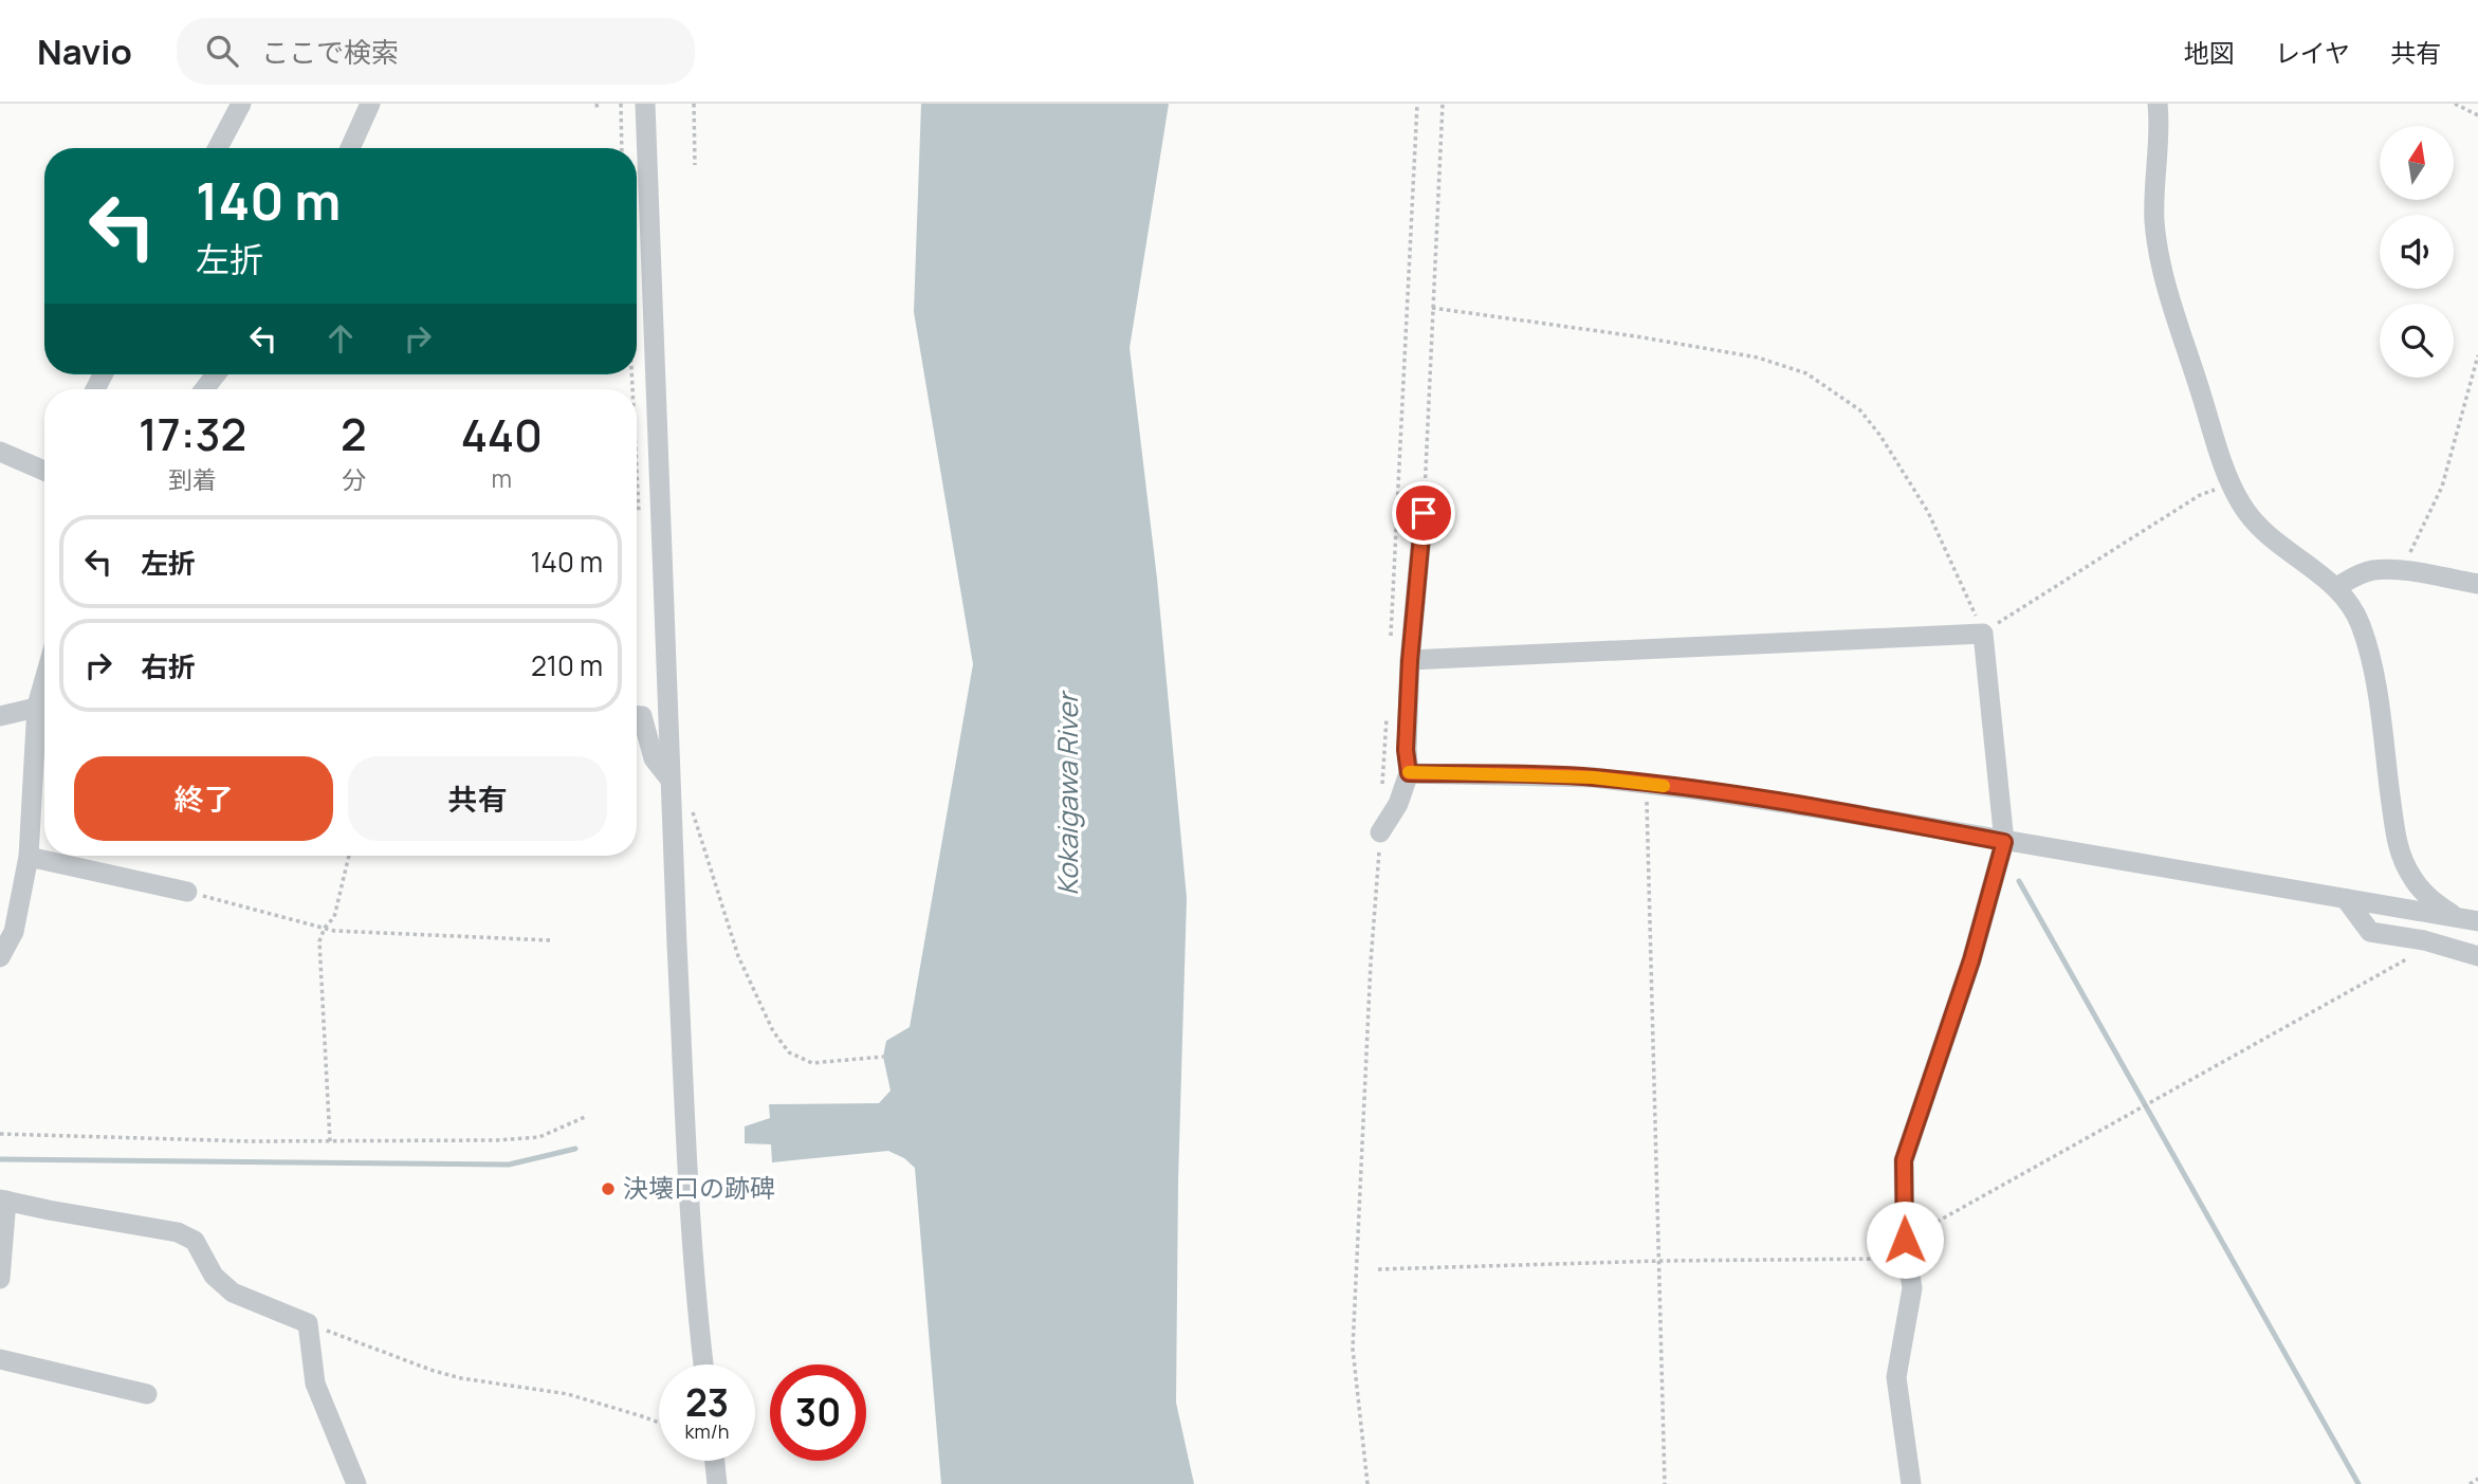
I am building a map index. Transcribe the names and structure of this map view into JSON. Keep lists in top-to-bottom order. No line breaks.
{"water":["Kokaigawa River"],"places":["決壊口の跡碑"],"north":"top","page":{"header":"Navio","search":"ここで検索","nav":["地図","レイヤ","共有"],"turn":["140 m","左折"],"eta":["17:32","到着","2","分","440","m"],"list":[{"name":"左折","value":"140 m"},{"name":"右折","value":"210 m"}],"buttons":["終了","共有"],"speed":"23 km/h","limit":"30"}}
